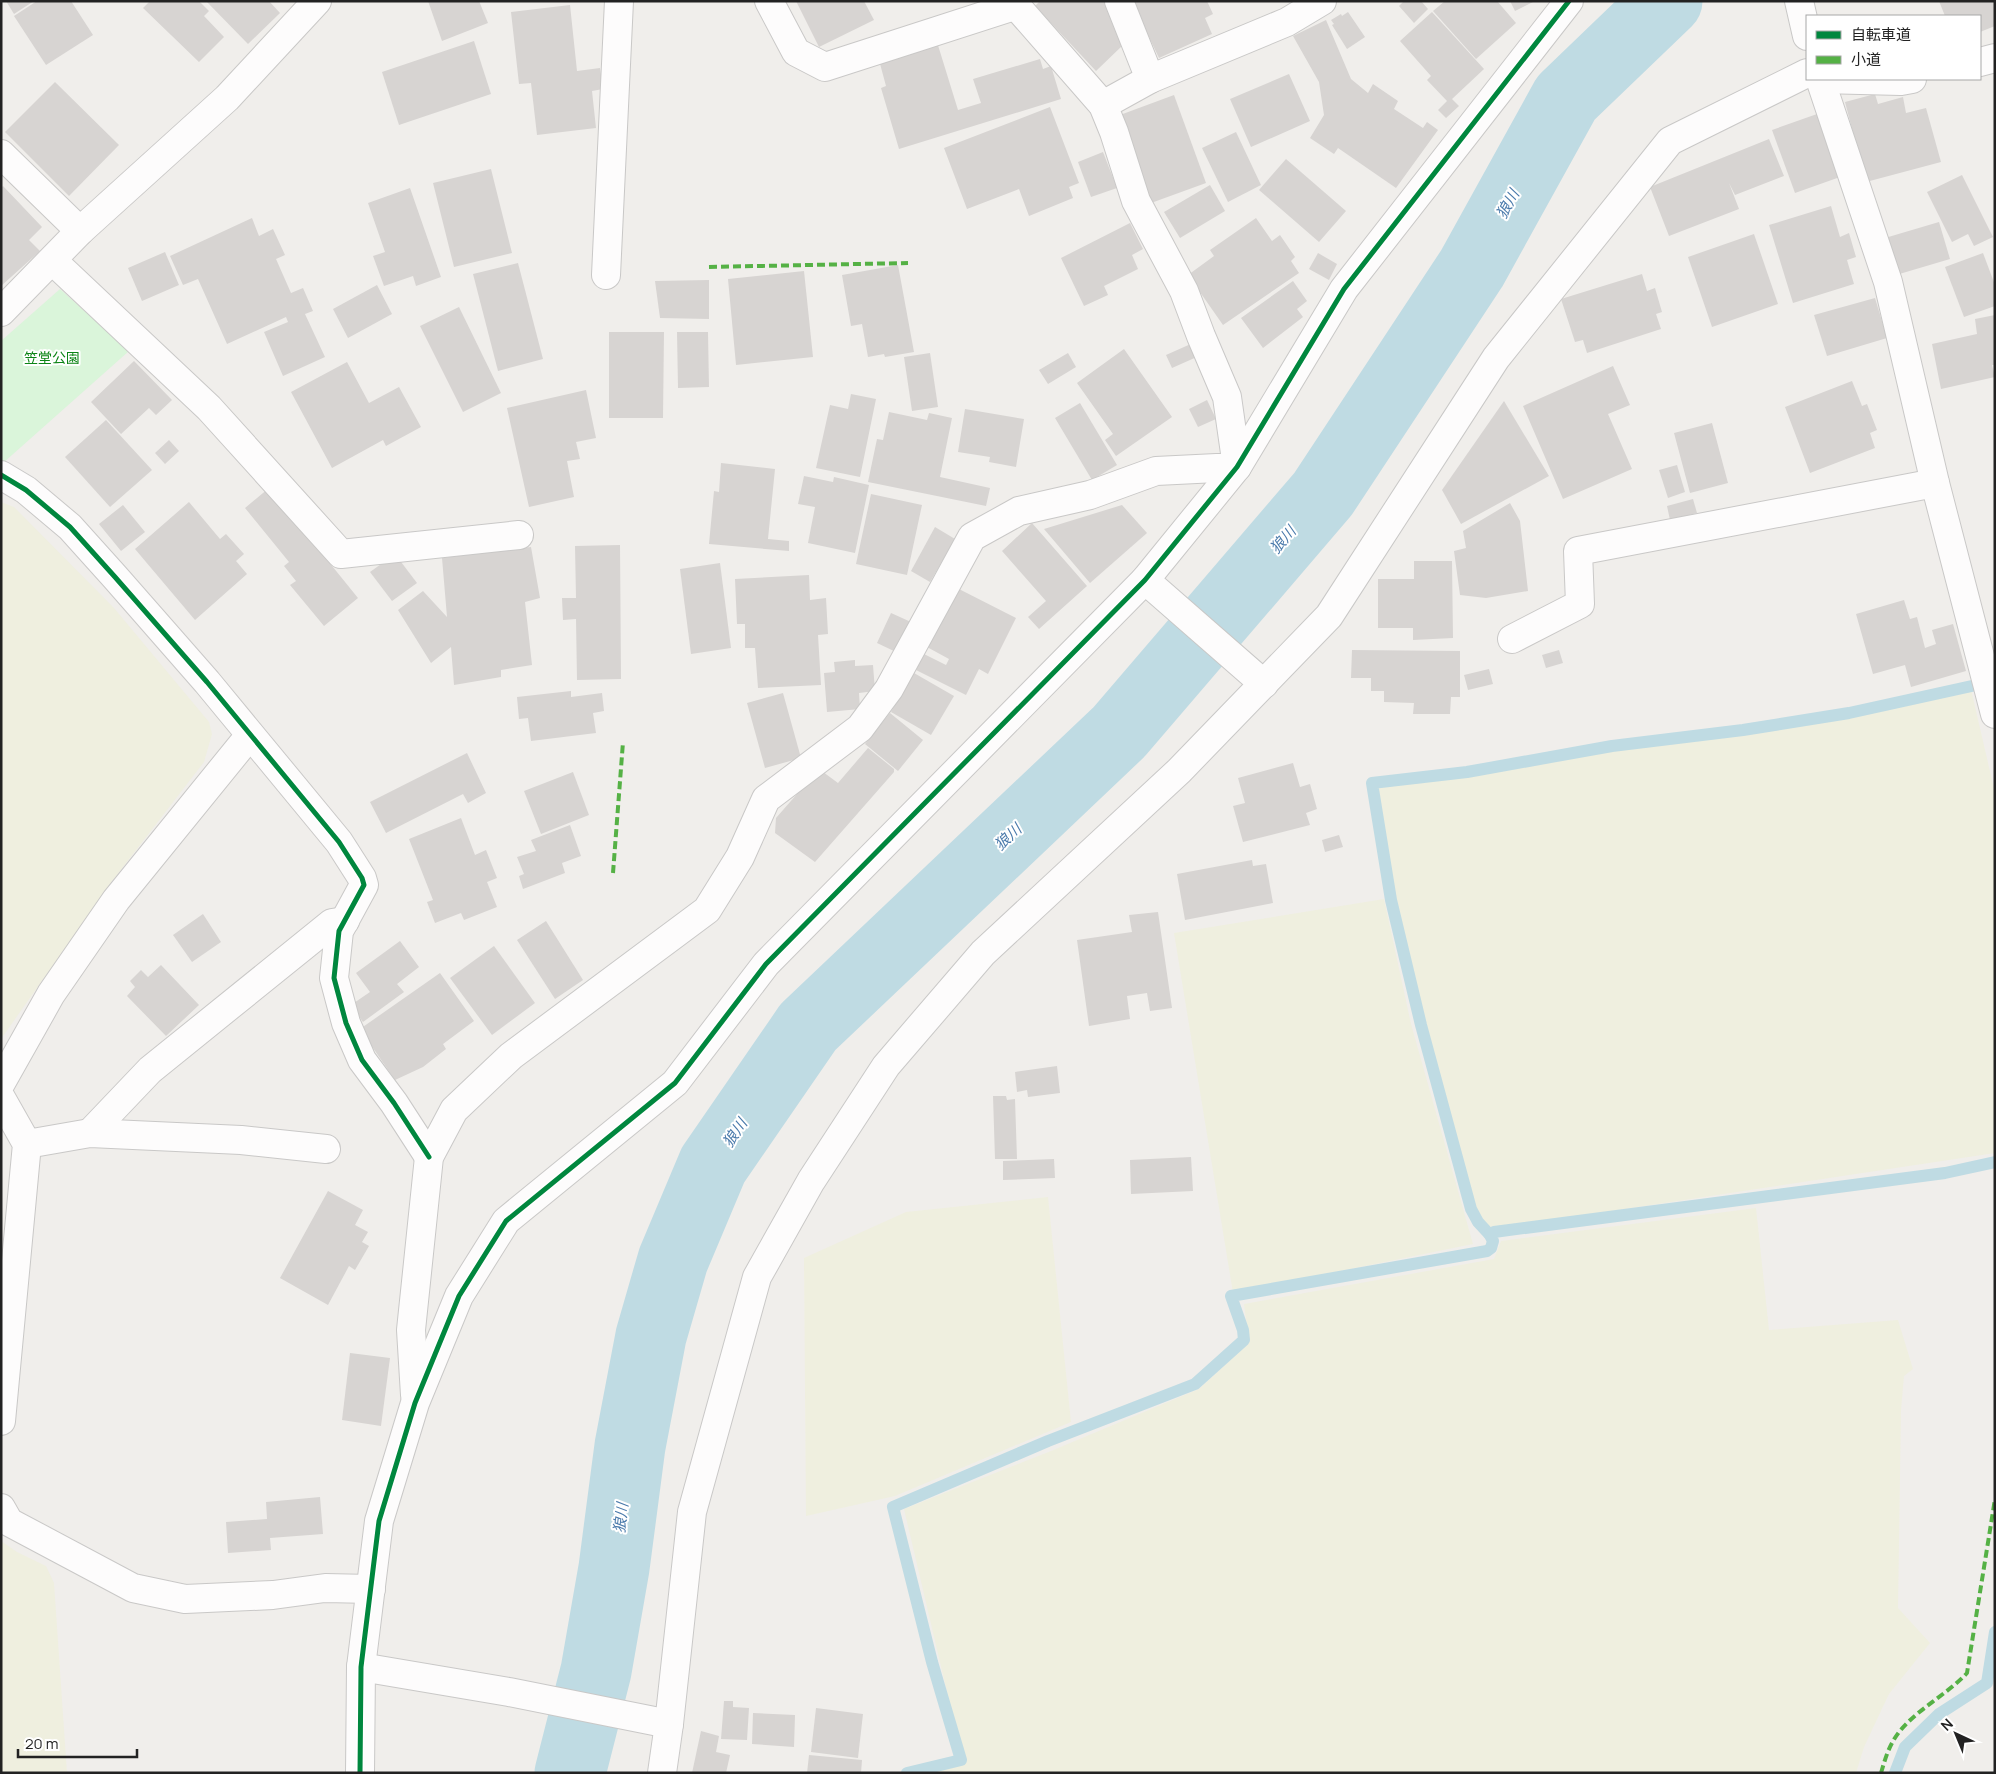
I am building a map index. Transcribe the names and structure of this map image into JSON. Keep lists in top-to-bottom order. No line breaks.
{"water":["狼川"],"parks":["笠堂公園"],"legend":["自転車道","小道"],"scale_bar":"20 m","north":"top left"}
